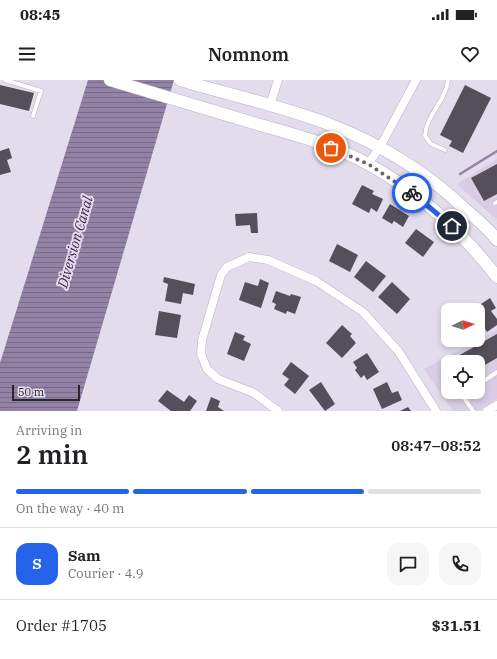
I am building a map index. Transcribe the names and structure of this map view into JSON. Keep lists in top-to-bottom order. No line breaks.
{"water":["Diversion Canal"],"scale_bar":"50 m","north":"right","page":{"status":"08:45","header":"Nomnom","scale":"50 m","heading":["2 min","Arriving in","08:47–08:52"],"panel":["Sam","Courier · 4.9","Order #1705","$31.51"],"bar":"On the way · 40 m","round":"S"}}
